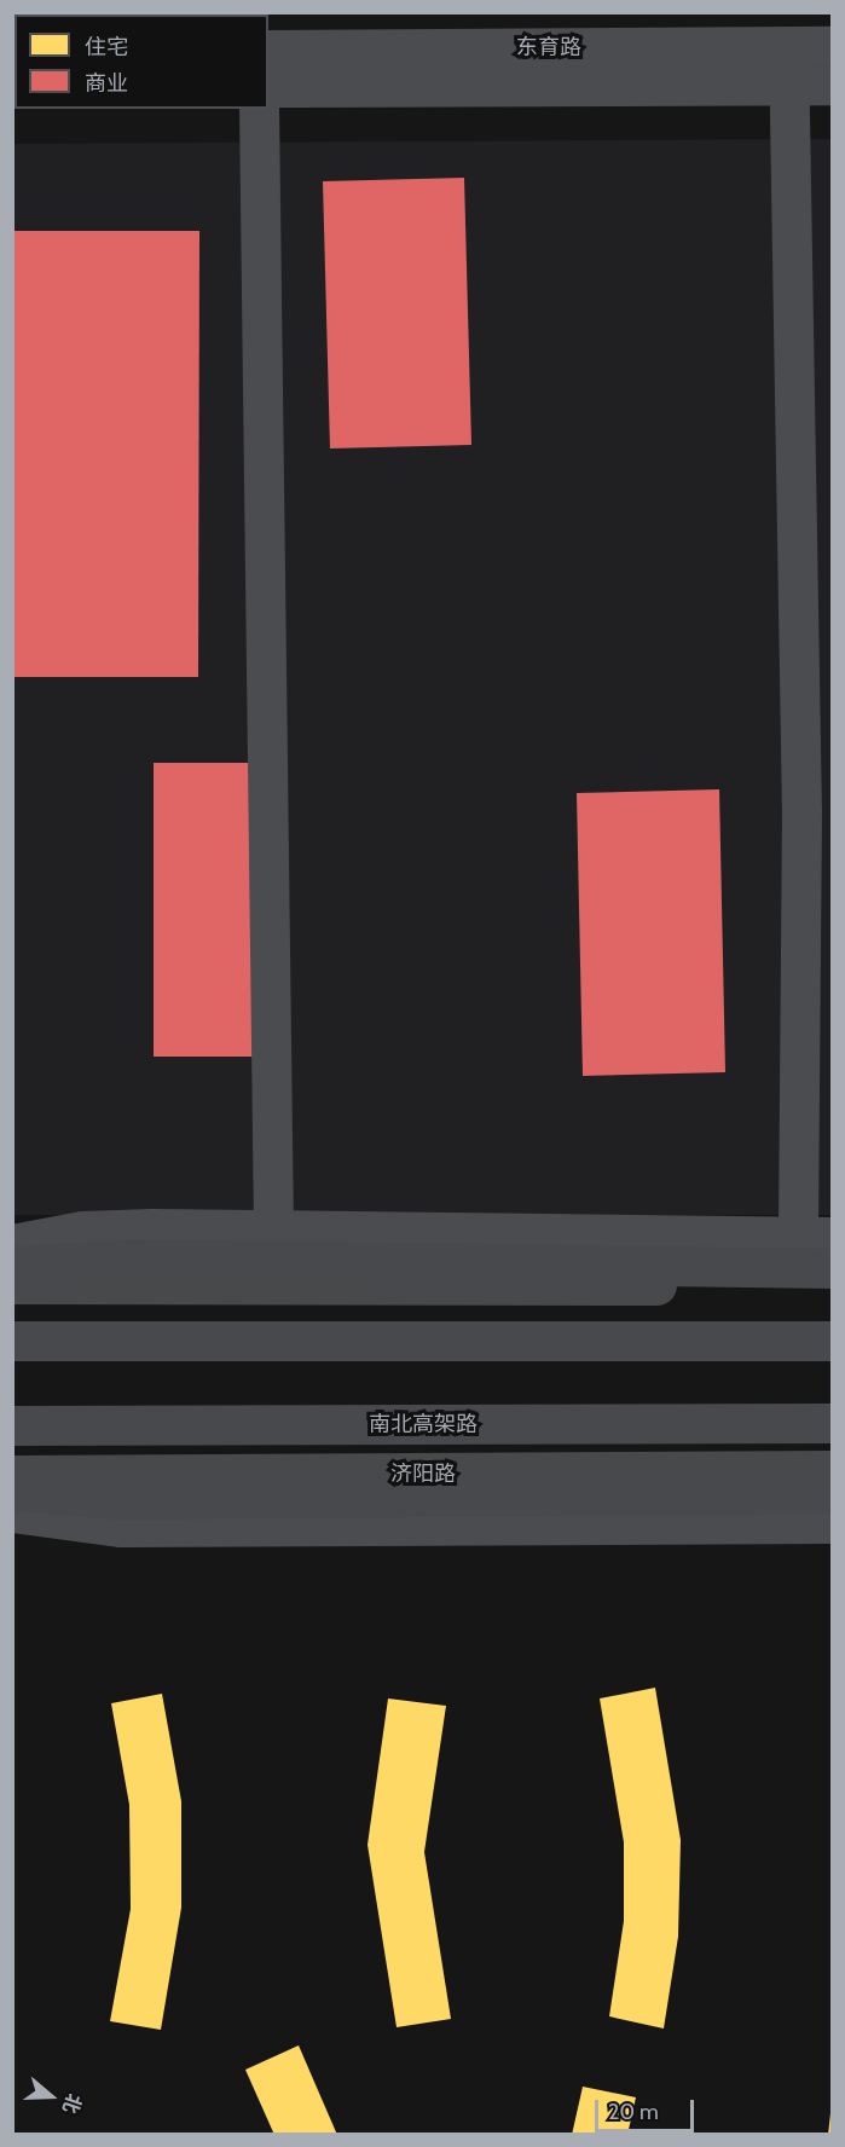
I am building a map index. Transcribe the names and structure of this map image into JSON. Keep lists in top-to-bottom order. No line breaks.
{"streets":{"highway":["南北高架路"],"main road":["济阳路"],"street":["东育路"]},"legend":["住宅","商业"],"scale_bar":"20 m","north":"right"}
